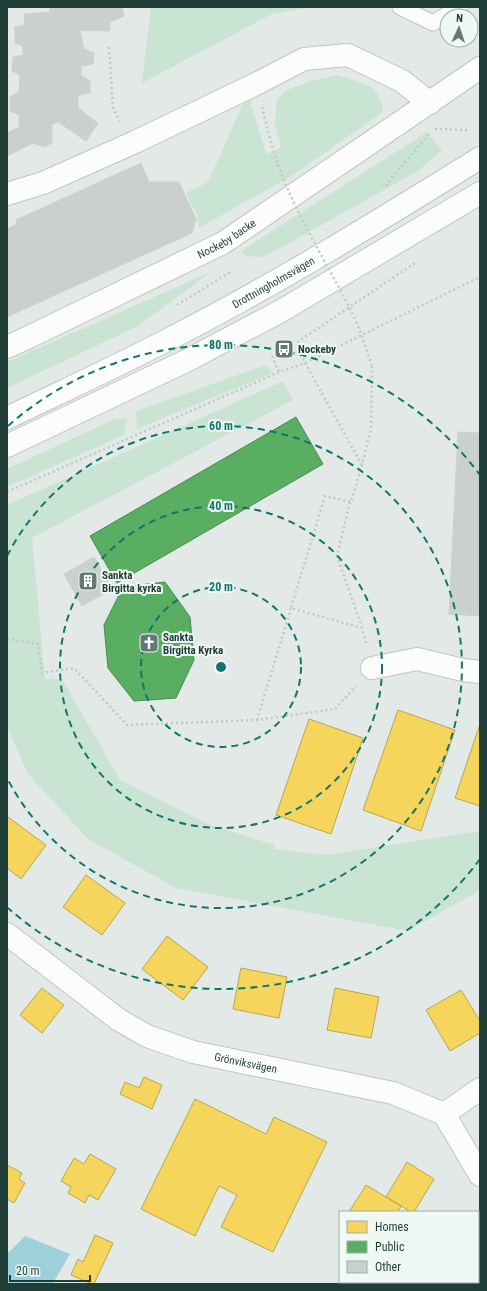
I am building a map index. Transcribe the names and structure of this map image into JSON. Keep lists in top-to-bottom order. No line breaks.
{"streets":{"street":["Nockeby backe","Drottningholmsvägen","Grönviksvägen"]},"places":{"bus stop":["Nockeby"],"building":["Sankta Birgitta kyrka"],"church":["Sankta Birgitta Kyrka"]},"legend":["Homes","Public","Other"],"scale_bar":"20 m","north":"top","rings":["80 m","60 m","40 m","20 m"]}
